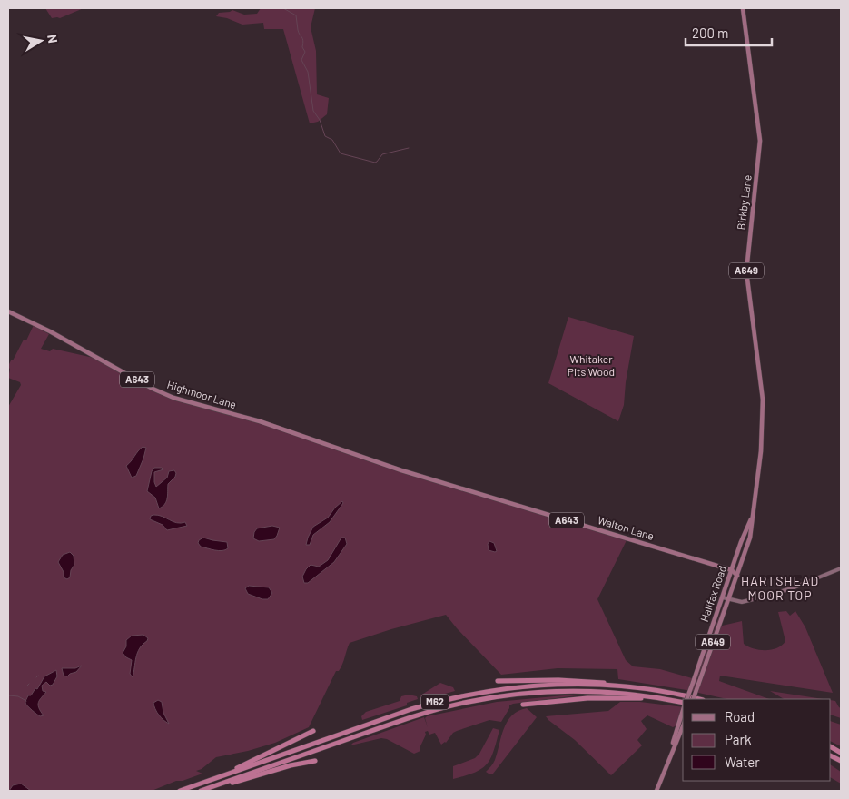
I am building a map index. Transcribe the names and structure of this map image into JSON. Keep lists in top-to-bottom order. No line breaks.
{"streets":{"highway":["M62"],"main road":["Birkby Lane","A649","A643","Highmoor Lane","Walton Lane","Halifax Road"]},"crossings":[["Birkby Lane","Halifax Road"],["Highmoor Lane","Walton Lane"],["Walton Lane","Halifax Road"]],"districts":["HARTSHEAD MOOR TOP"],"parks":["Whitaker Pits Wood"],"legend":["Road","Park","Water"],"scale_bar":"200 m","north":"right"}
